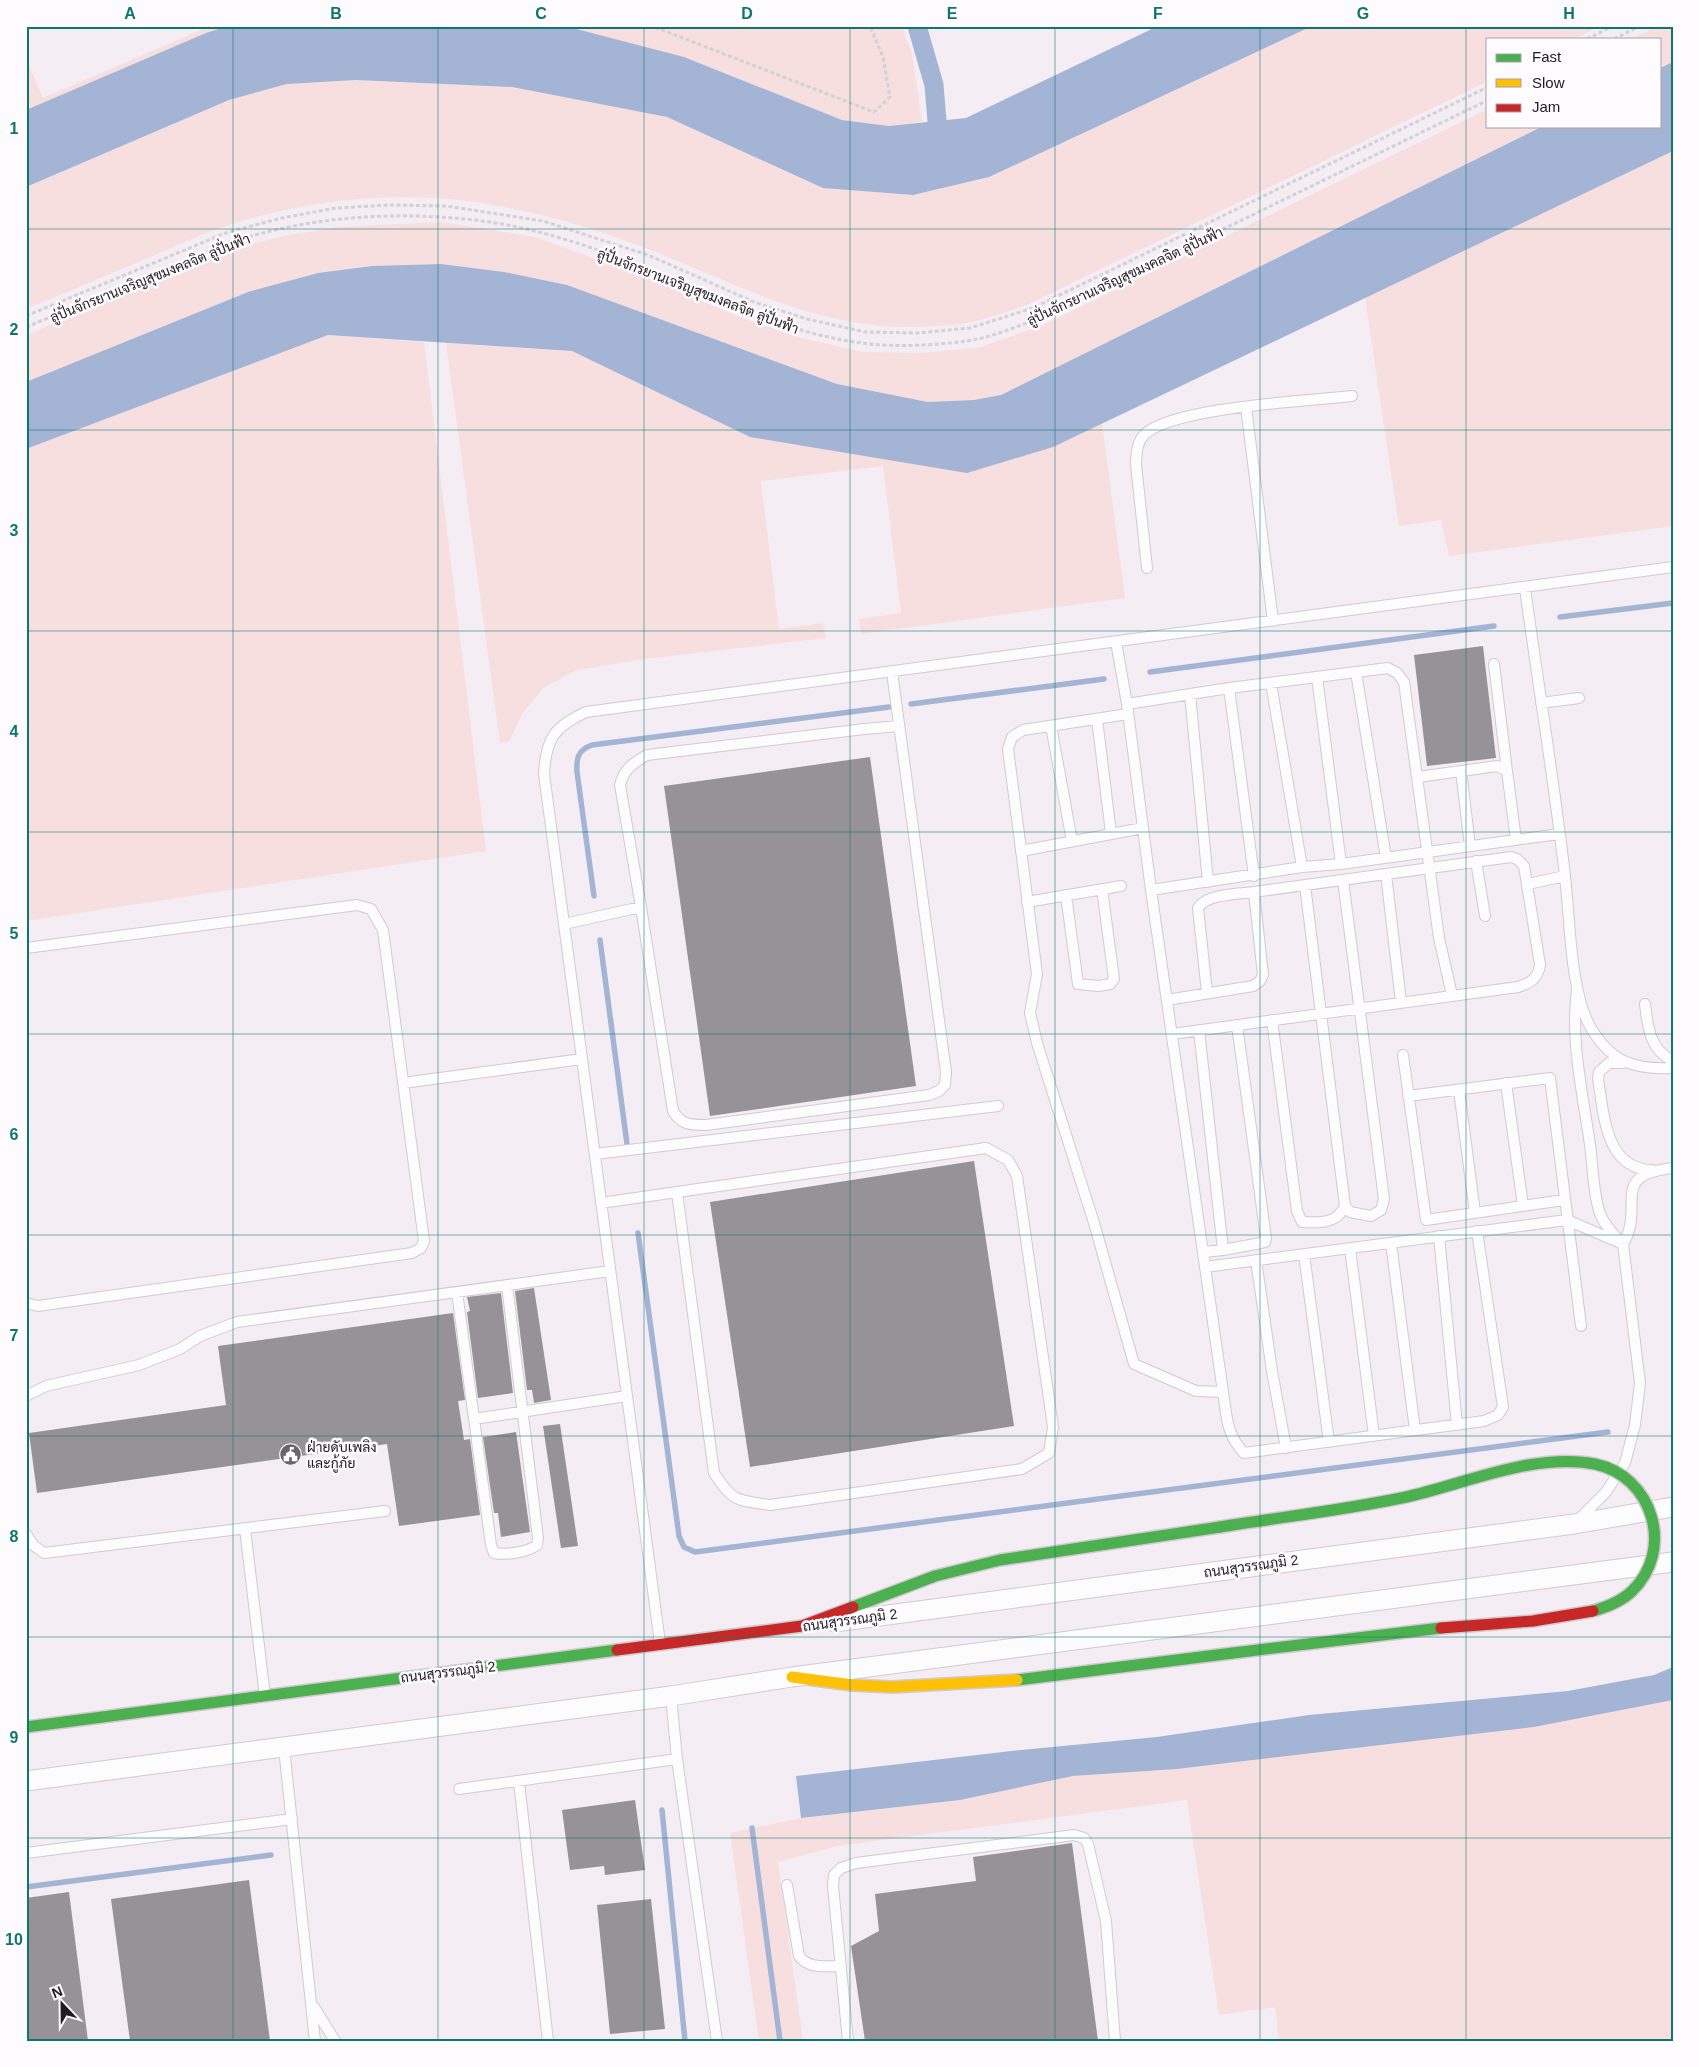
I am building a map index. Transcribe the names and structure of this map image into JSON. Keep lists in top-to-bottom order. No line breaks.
{"streets":{"street":["ถนนสุวรรณภูมิ 2"],"path":["ลู่ปั่นจักรยานเจริญสุขมงคลจิต ลู่ปั่นฟ้า"]},"places":{"public building":["ฝ่ายดับเพลิง และกู้ภัย"]},"legend":["Fast","Slow","Jam"],"north":"top","grid":{"columns":["A","B","C","D","E","F","G","H"],"rows":["1","2","3","4","5","6","7","8","9","10"]}}
